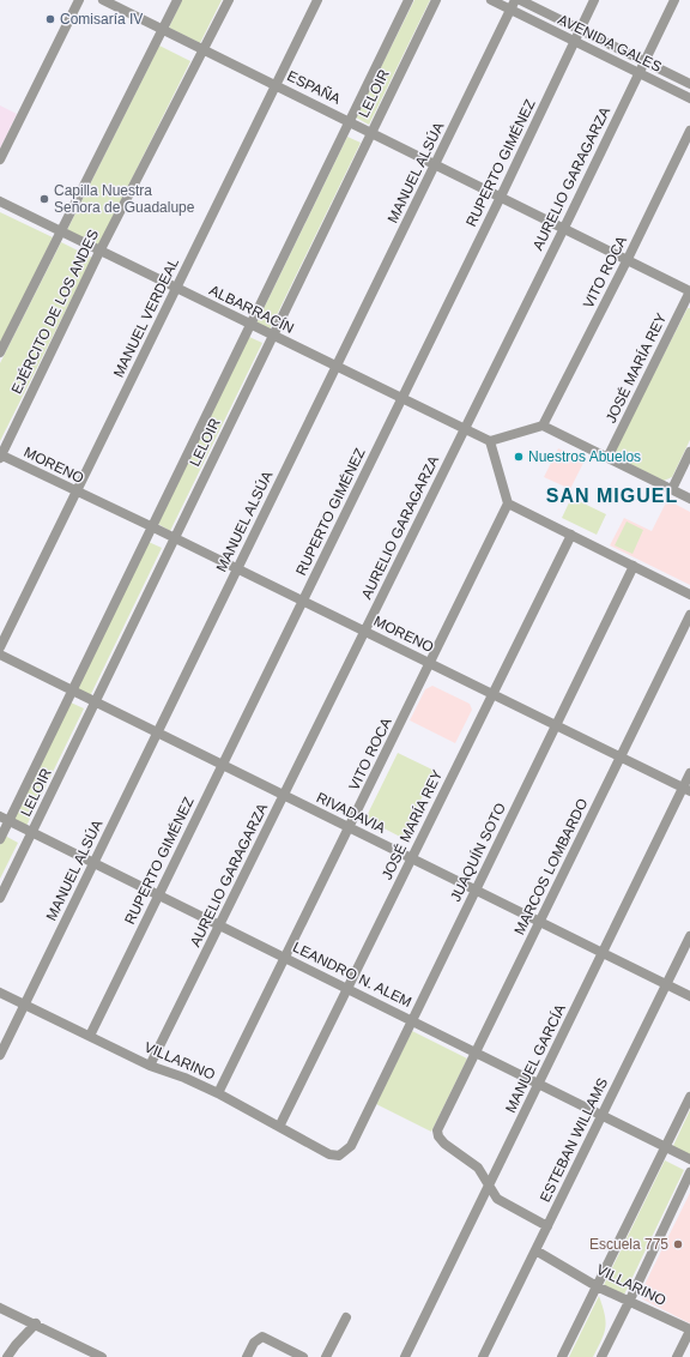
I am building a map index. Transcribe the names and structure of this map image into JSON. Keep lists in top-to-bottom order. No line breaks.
{"streets":{"street":["AVENIDA GALES","ESPAÑA","LELOIR","RUPERTO GIMÉNEZ","MANUEL ALSÚA","AURELIO GARAGARZA","VITO ROCA","ALBARRACÍN","EJÉRCITO DE LOS ANDES","MANUEL VERDEAL","JOSÉ MARÍA REY","MORENO","RIVADAVIA","JUAQUÍN SOTO","MARCOS LOMBARDO","LEANDRO N. ALEM","MANUEL GARCÍA","VILLARINO","ESTEBAN WILLAMS"]},"crossings":[["AVENIDA GALES","RUPERTO GIMÉNEZ"],["AVENIDA GALES","MANUEL ALSÚA"],["AVENIDA GALES","AURELIO GARAGARZA"],["ESPAÑA","LELOIR"],["ESPAÑA","RUPERTO GIMÉNEZ"],["ESPAÑA","MANUEL ALSÚA"],["ESPAÑA","AURELIO GARAGARZA"],["ESPAÑA","VITO ROCA"],["ESPAÑA","EJÉRCITO DE LOS ANDES"],["ESPAÑA","MANUEL VERDEAL"],["ESPAÑA","JOSÉ MARÍA REY"],["LELOIR","ALBARRACÍN"],["LELOIR","MORENO"],["LELOIR","RIVADAVIA"],["LELOIR","LEANDRO N. ALEM"],["RUPERTO GIMÉNEZ","ALBARRACÍN"],["RUPERTO GIMÉNEZ","MORENO"],["RUPERTO GIMÉNEZ","RIVADAVIA"],["RUPERTO GIMÉNEZ","LEANDRO N. ALEM"],["RUPERTO GIMÉNEZ","VILLARINO"],["MANUEL ALSÚA","ALBARRACÍN"],["MANUEL ALSÚA","MORENO"],["MANUEL ALSÚA","RIVADAVIA"],["MANUEL ALSÚA","LEANDRO N. ALEM"],["MANUEL ALSÚA","VILLARINO"],["AURELIO GARAGARZA","ALBARRACÍN"],["AURELIO GARAGARZA","MORENO"],["AURELIO GARAGARZA","RIVADAVIA"],["AURELIO GARAGARZA","LEANDRO N. ALEM"],["AURELIO GARAGARZA","VILLARINO"],["VITO ROCA","MORENO"],["VITO ROCA","RIVADAVIA"],["VITO ROCA","LEANDRO N. ALEM"],["VITO ROCA","VILLARINO"],["ALBARRACÍN","EJÉRCITO DE LOS ANDES"],["ALBARRACÍN","MANUEL VERDEAL"],["EJÉRCITO DE LOS ANDES","MORENO"],["MANUEL VERDEAL","MORENO"],["JOSÉ MARÍA REY","MORENO"],["JOSÉ MARÍA REY","RIVADAVIA"],["JOSÉ MARÍA REY","LEANDRO N. ALEM"],["JOSÉ MARÍA REY","VILLARINO"],["MORENO","JUAQUÍN SOTO"],["MORENO","MARCOS LOMBARDO"],["MORENO","MANUEL GARCÍA"],["RIVADAVIA","JUAQUÍN SOTO"],["RIVADAVIA","MARCOS LOMBARDO"],["RIVADAVIA","MANUEL GARCÍA"],["RIVADAVIA","ESTEBAN WILLAMS"],["JUAQUÍN SOTO","LEANDRO N. ALEM"],["JUAQUÍN SOTO","VILLARINO"],["MARCOS LOMBARDO","LEANDRO N. ALEM"],["MARCOS LOMBARDO","MANUEL GARCÍA"],["LEANDRO N. ALEM","MANUEL GARCÍA"],["LEANDRO N. ALEM","ESTEBAN WILLAMS"],["VILLARINO","ESTEBAN WILLAMS"]],"districts":["SAN MIGUEL"],"places":["Comisaría IV","Capilla Nuestra Señora de Guadalupe","Nuestros Abuelos","Escuela 775"]}
